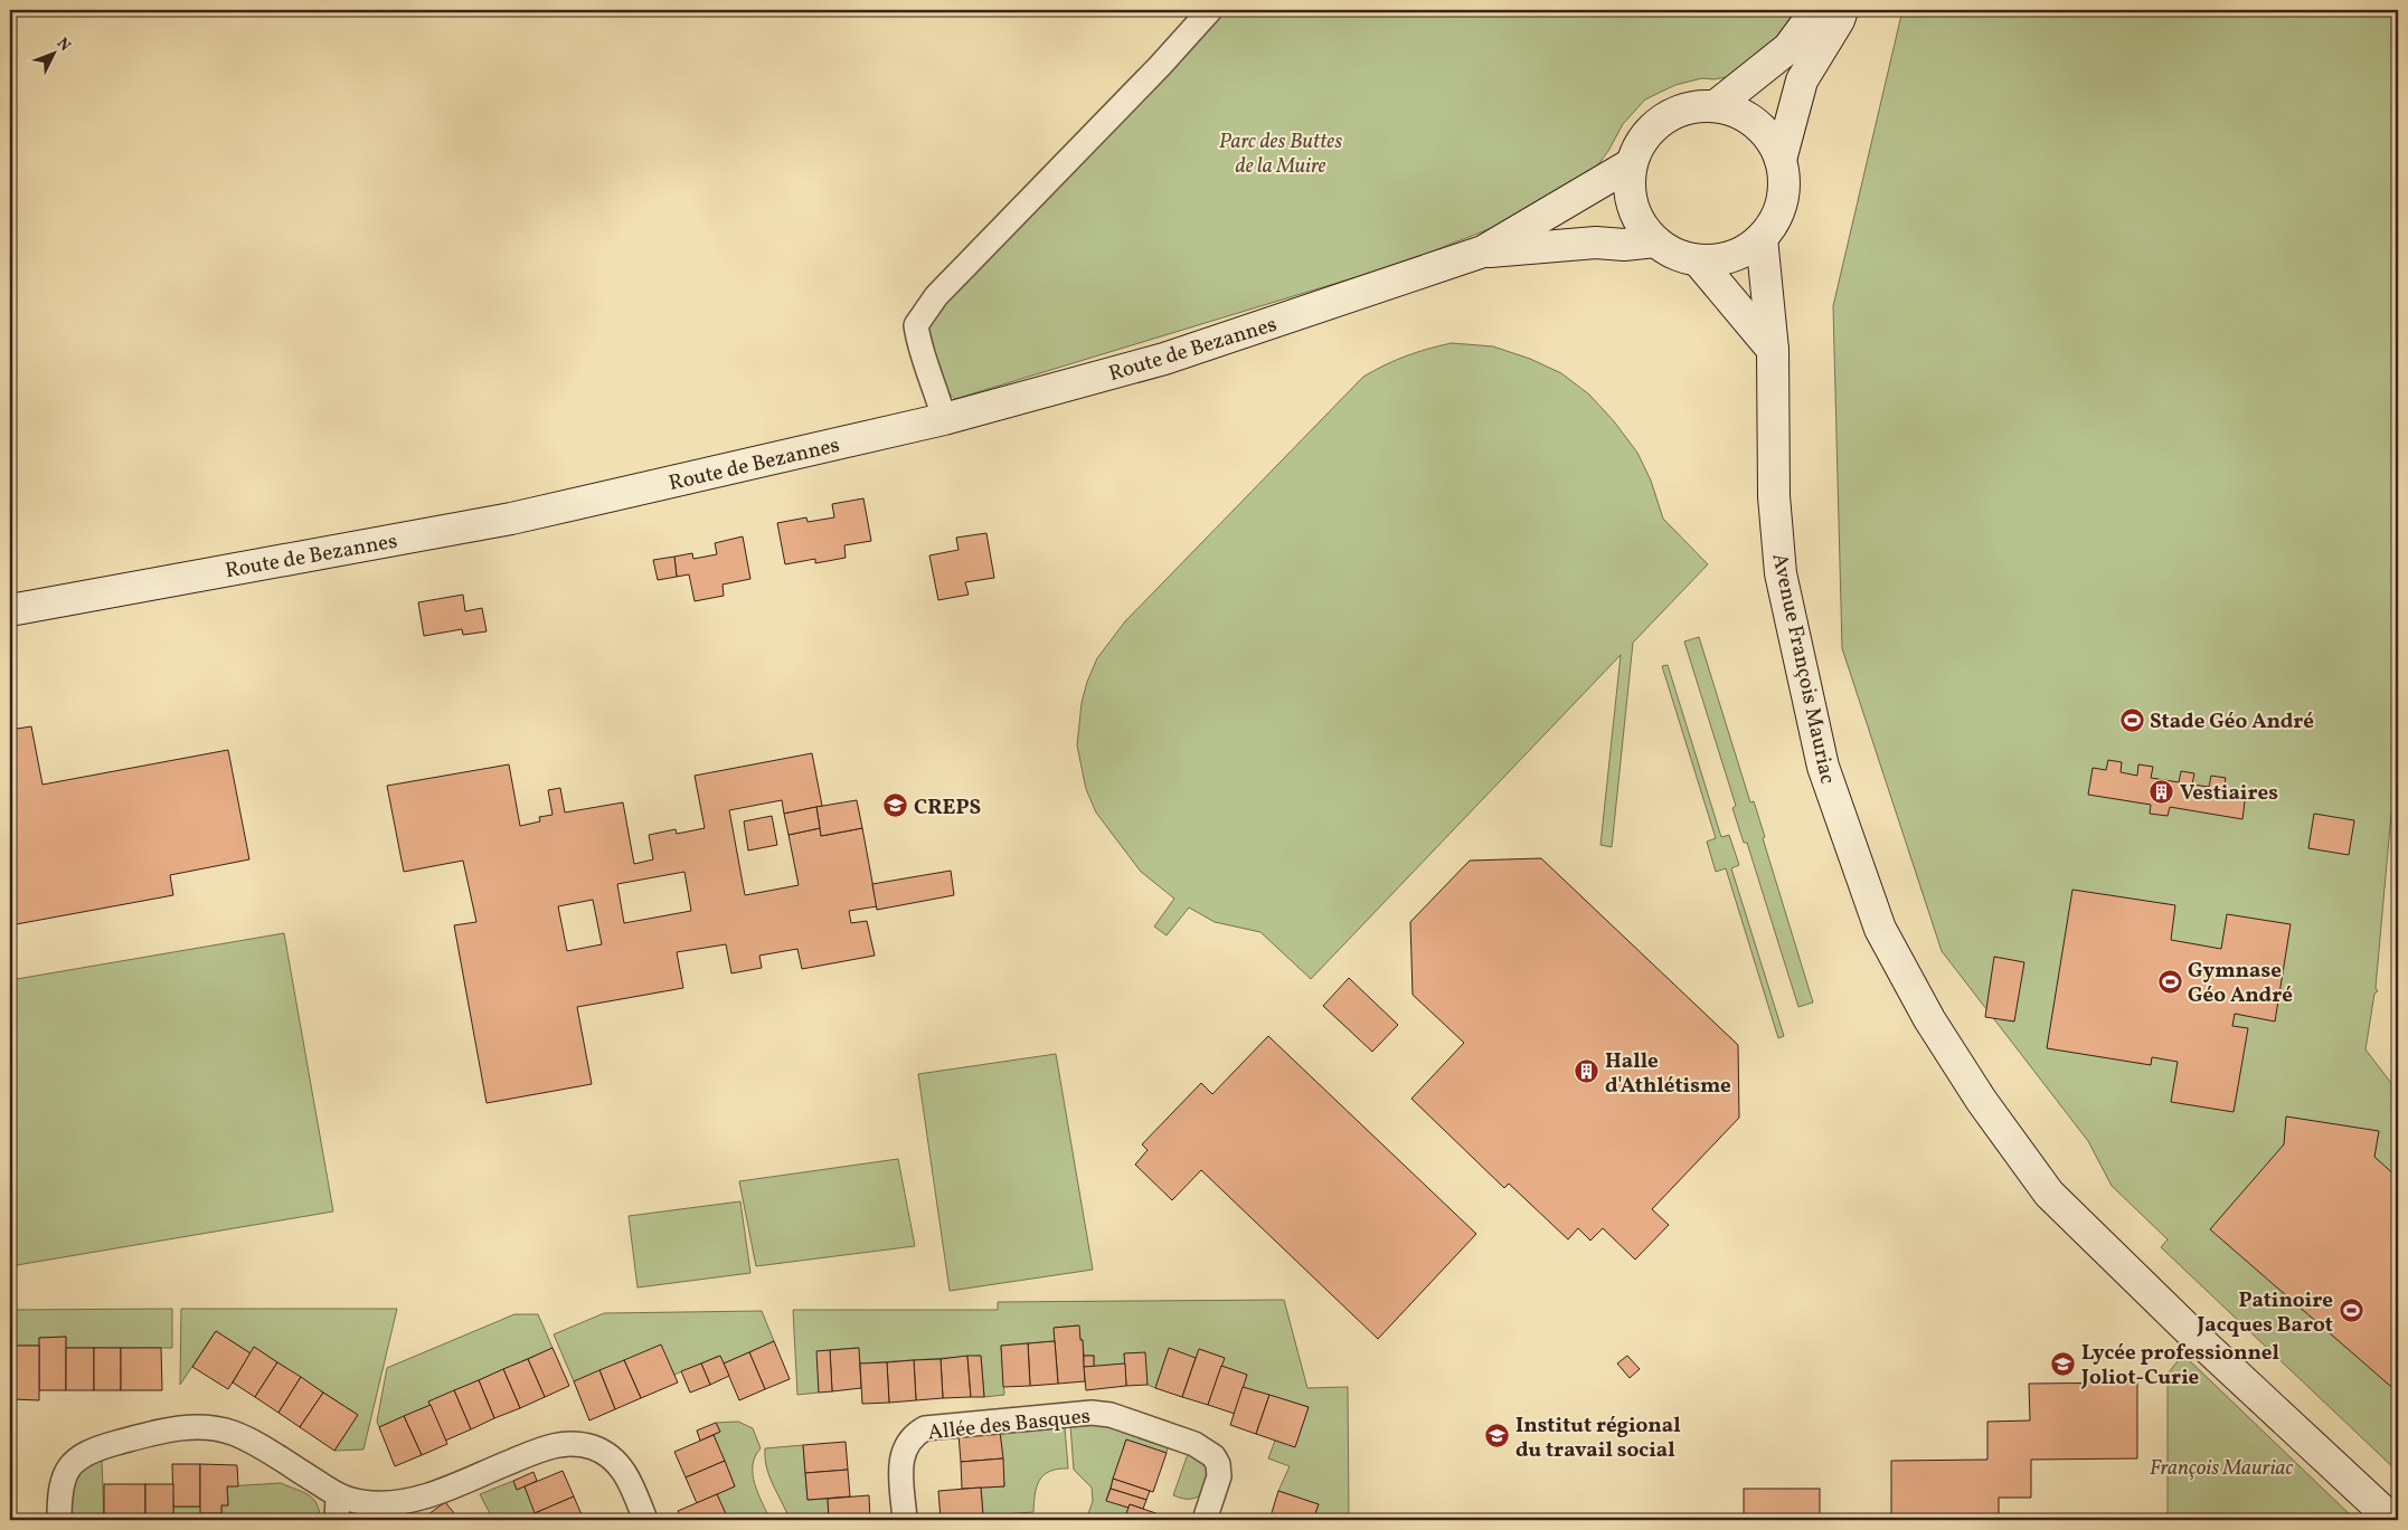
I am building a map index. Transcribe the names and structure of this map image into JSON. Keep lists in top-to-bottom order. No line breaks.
{"streets":{"street":["Route de Bezannes","Avenue François Mauriac","Allée des Basques"]},"crossings":[["Route de Bezannes","Avenue François Mauriac"]],"parks":["Parc des Buttes de la Muire","François Mauriac"],"places":{"sports":["Stade Géo André","Gymnase Géo André","Patinoire Jacques Barot"],"building":["Vestiaires","Halle d'Athlétisme"],"school or university":["CREPS","Lycée professionnel Joliot-Curie","Institut régional du travail social"]},"north":"top right"}
